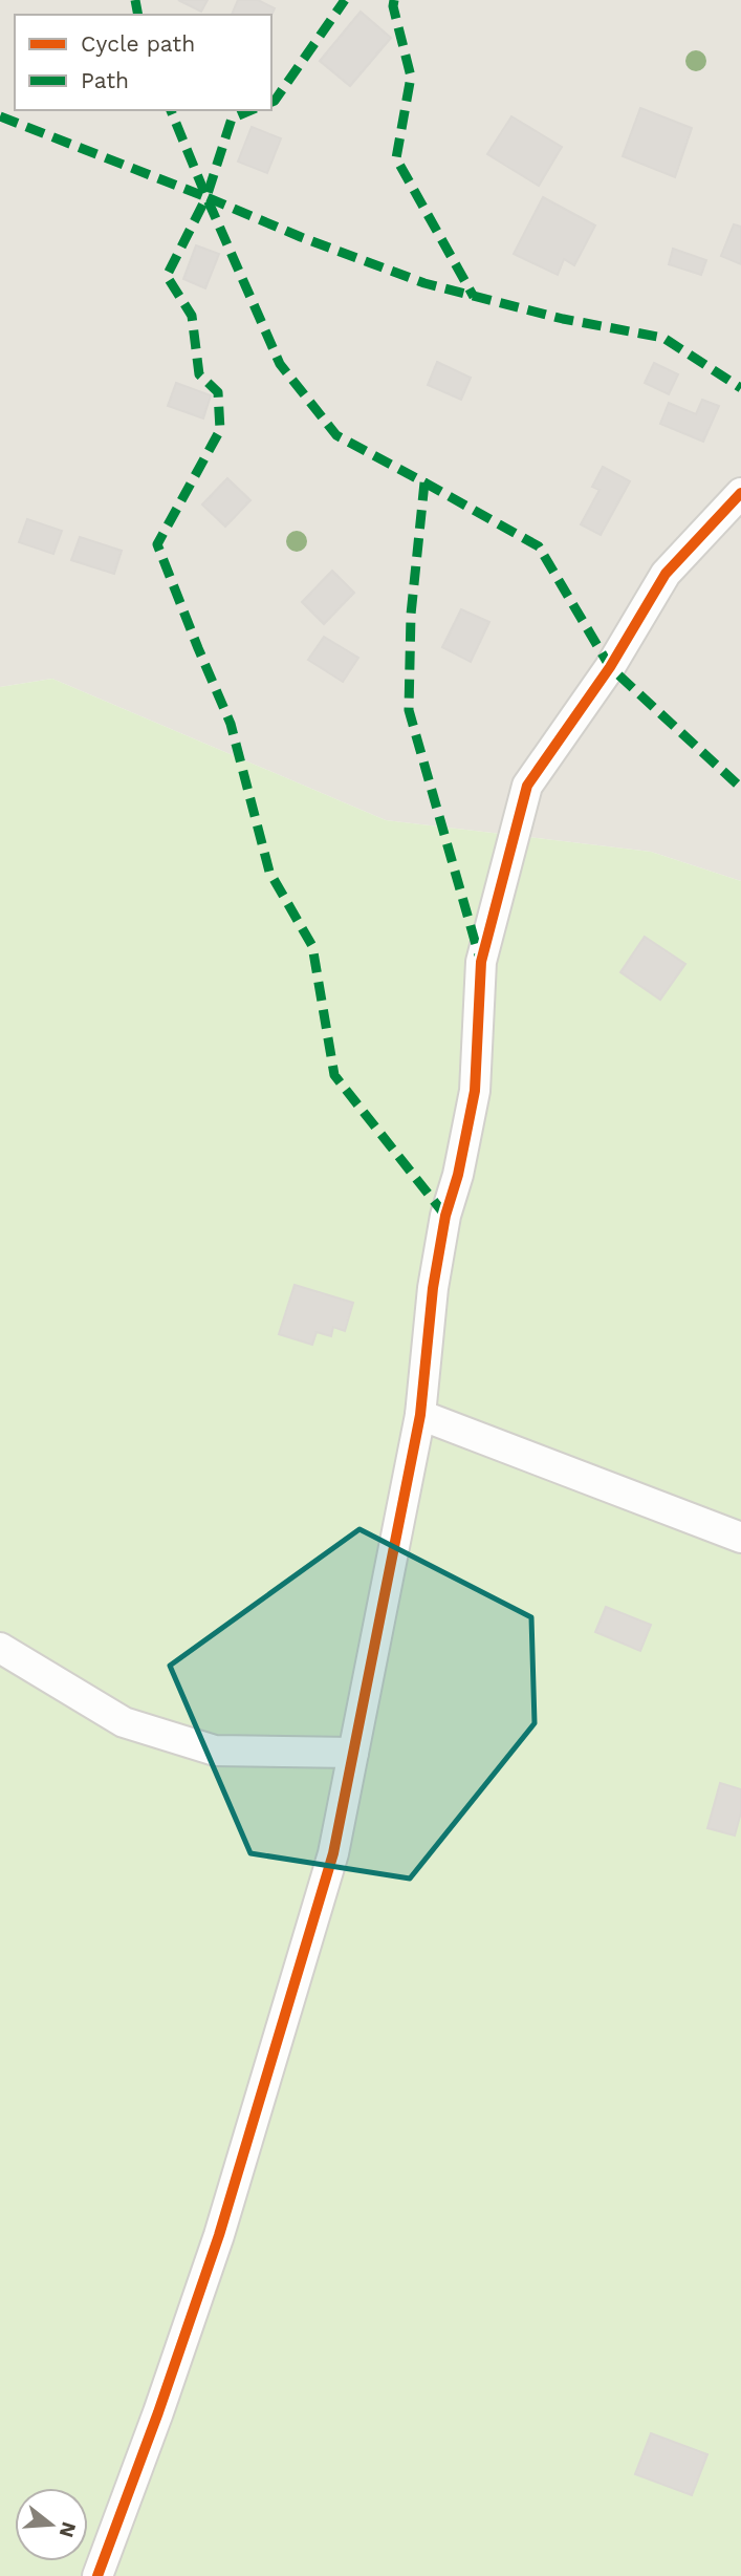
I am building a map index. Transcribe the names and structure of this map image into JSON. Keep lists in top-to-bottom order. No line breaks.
{"legend":["Cycle path","Path"],"north":"right"}
